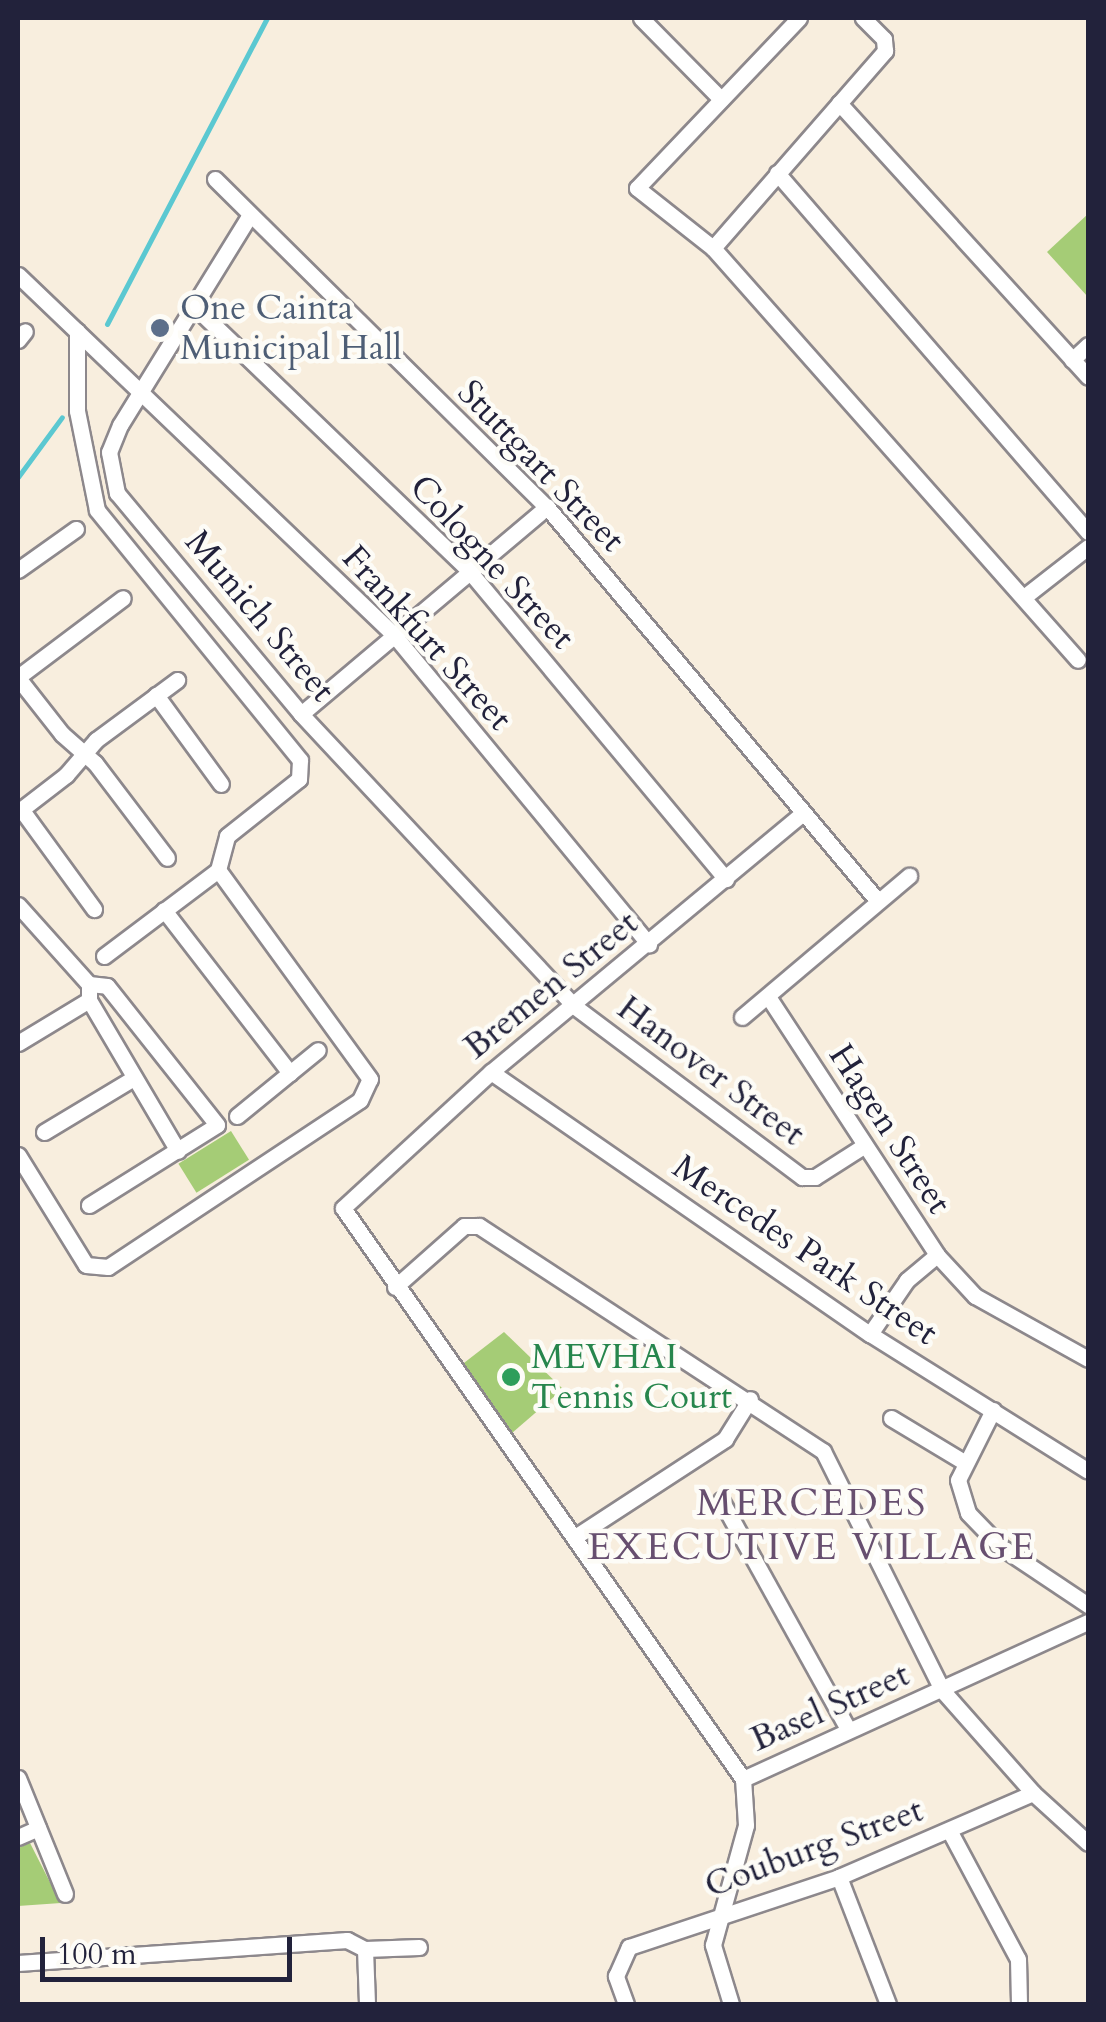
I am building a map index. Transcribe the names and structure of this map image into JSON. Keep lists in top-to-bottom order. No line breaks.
{"streets":{"street":["Stuttgart Street","Cologne Street","Munich Street","Frankfurt Street","Bremen Street","Hanover Street","Hagen Street","Mercedes Park Street","Basel Street","Couburg Street"]},"crossings":[["Stuttgart Street","Munich Street"],["Stuttgart Street","Bremen Street"],["Cologne Street","Munich Street"],["Cologne Street","Bremen Street"],["Munich Street","Frankfurt Street"],["Munich Street","Bremen Street"],["Munich Street","Hanover Street"],["Frankfurt Street","Bremen Street"],["Bremen Street","Hanover Street"],["Bremen Street","Mercedes Park Street"],["Hanover Street","Hagen Street"],["Hagen Street","Mercedes Park Street"]],"districts":["MERCEDES EXECUTIVE VILLAGE"],"places":["One Cainta Municipal Hall","MEVHAI Tennis Court"],"scale_bar":"100 m"}
